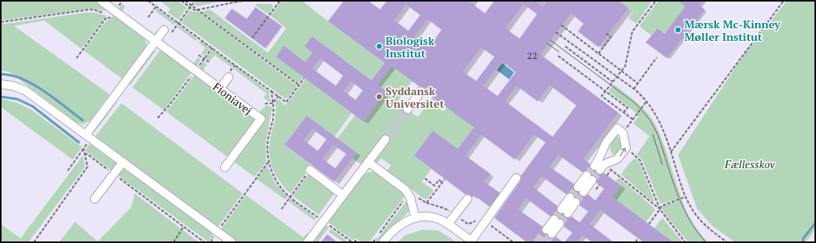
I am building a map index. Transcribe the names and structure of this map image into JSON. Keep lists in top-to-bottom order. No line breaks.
{"streets":{"street":["Fioniavej"]},"parks":["Fællesskov"],"places":["Mærsk Mc-Kinney Møller Institut","Biologisk Institut","Syddansk Universitet"],"house_numbers":["22"]}
